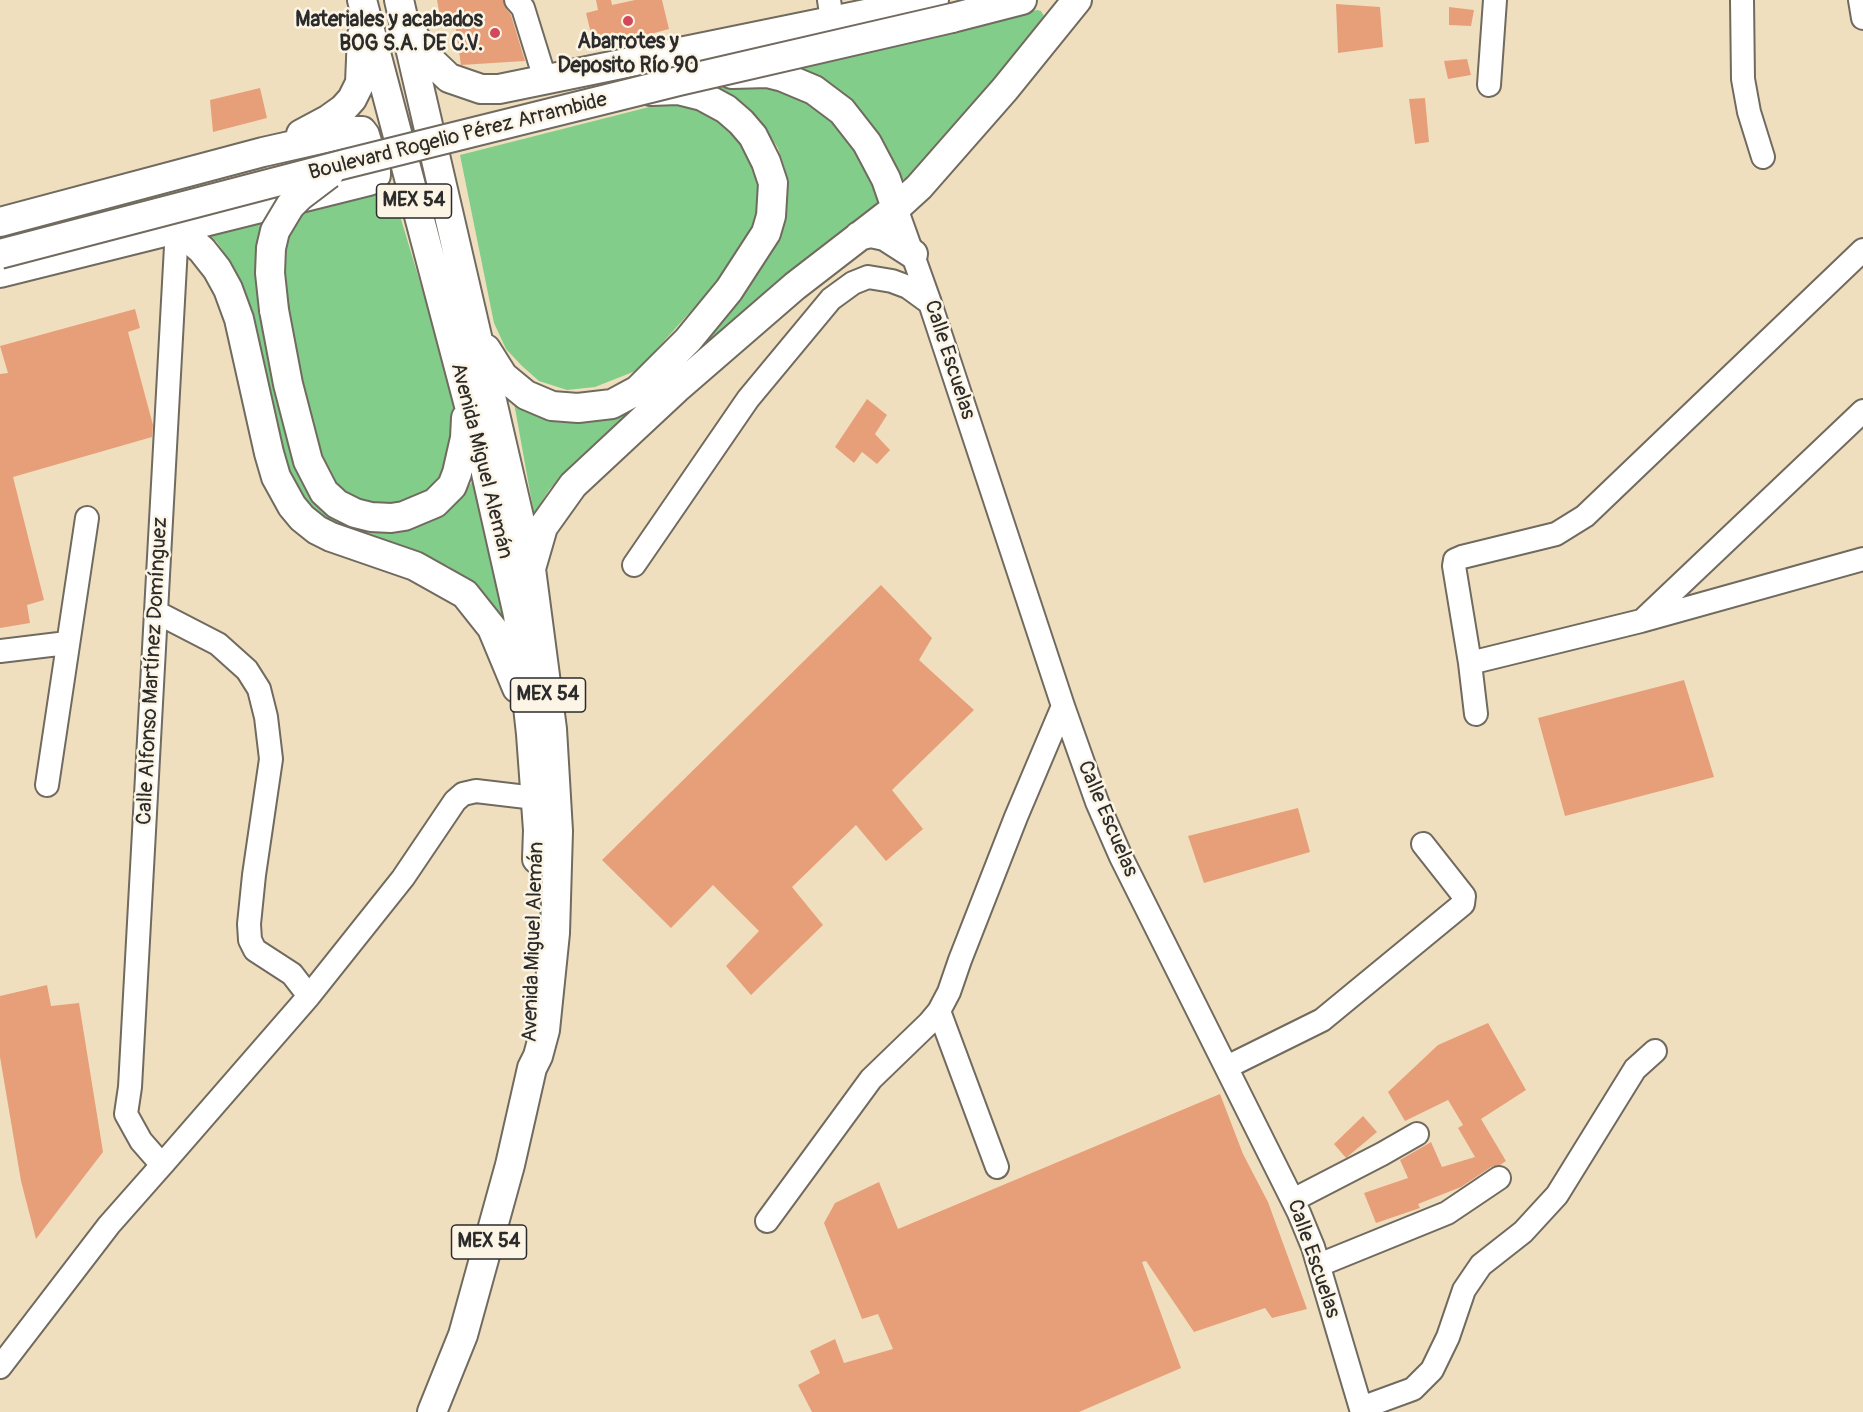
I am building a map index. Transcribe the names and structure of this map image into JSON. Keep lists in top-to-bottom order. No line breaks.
{"streets":{"main road":["Boulevard Rogelio Pérez Arrambide","MEX 54","Avenida Miguel Alemán"],"street":["Calle Escuelas","Calle Alfonso Martínez Domínguez"]},"crossings":[["Boulevard Rogelio Pérez Arrambide","Avenida Miguel Alemán"]],"places":["Abarrotes y Deposito Río 90","Materiales y acabados BOG S.A. DE C.V."]}
